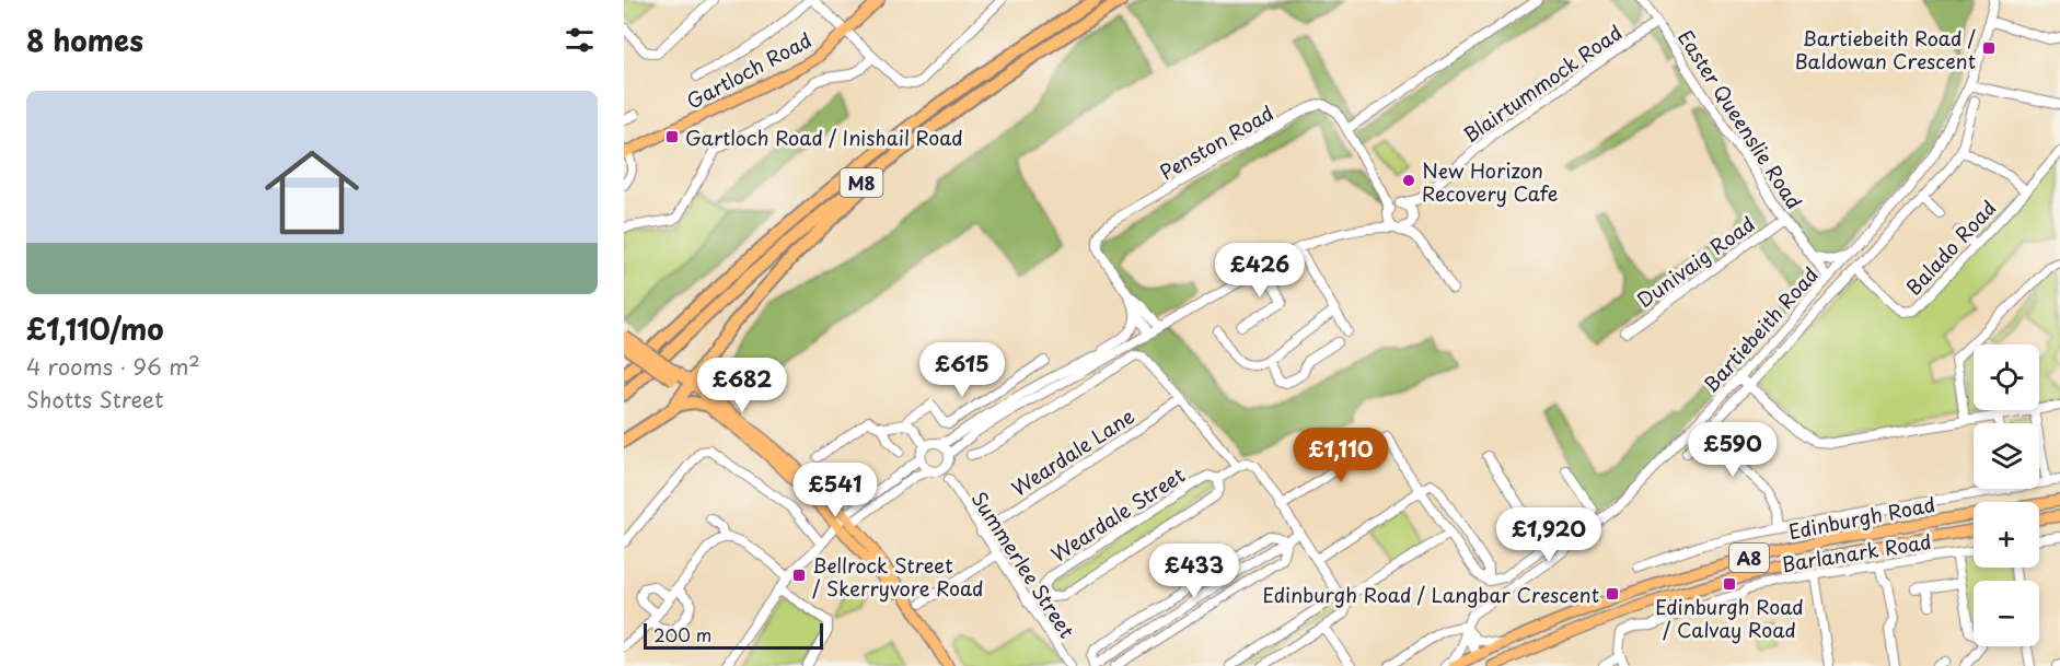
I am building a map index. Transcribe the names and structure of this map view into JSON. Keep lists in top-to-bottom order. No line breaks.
{"streets":{"highway":["M8"],"main road":["Gartloch Road","Edinburgh Road","A8"],"street":["Blairtummock Road","Easter Queenslie Road","Penston Road","Balado Road","Dunivaig Road","Bartiebeith Road","Weardale Lane","Weardale Street","Barlanark Road","Summerlee Street"]},"crossings":[["Blairtummock Road","Easter Queenslie Road"],["Easter Queenslie Road","Dunivaig Road"],["Easter Queenslie Road","Bartiebeith Road"],["Balado Road","Bartiebeith Road"],["Weardale Lane","Summerlee Street"],["Weardale Street","Summerlee Street"]],"places":{"transit":["Bartiebeith Road / Baldowan Crescent","Gartloch Road / Inishail Road","Bellrock Street / Skerryvore Road","Edinburgh Road / Calvay Road","Edinburgh Road / Langbar Crescent"],"other":["New Horizon Recovery Cafe"]},"scale_bar":"200 m","page":{"heading":"8 homes","list":[{"name":"£1,110/mo","note":"4 rooms · 96 m² · Shotts Street"}],"price":["£426","£615","£682","£590","£1,110","£541","£1,920","£433"],"map_buttons":["+","−"],"scale":"200 m"}}
